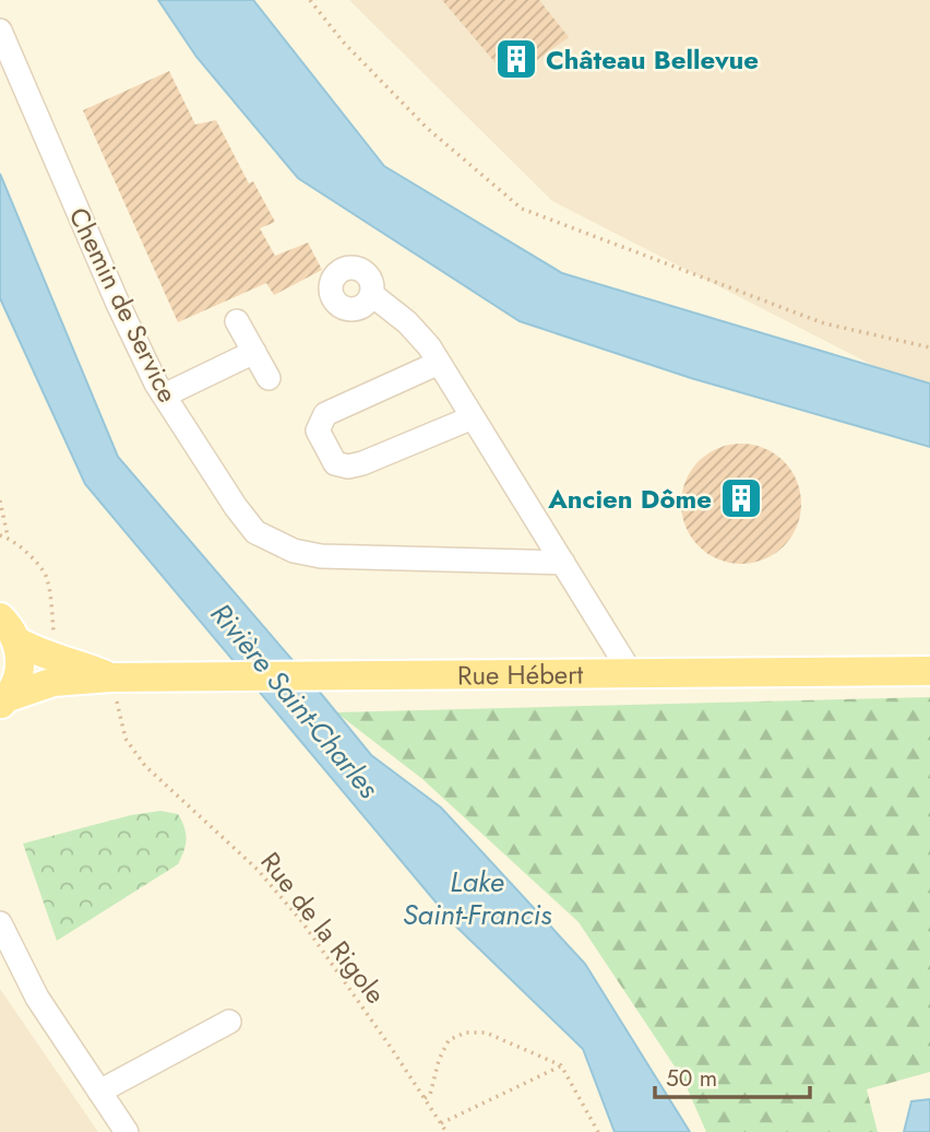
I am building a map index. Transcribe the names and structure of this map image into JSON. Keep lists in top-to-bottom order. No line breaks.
{"streets":{"main road":["Rue Hébert"],"street":["Chemin de Service"],"path":["Rue de la Rigole"]},"crossings":[["Rue Hébert","Rue de la Rigole"]],"water":["Rivière Saint-Charles","Lake Saint-Francis"],"places":{"building":["Château Bellevue","Ancien Dôme"]},"scale_bar":"50 m"}
